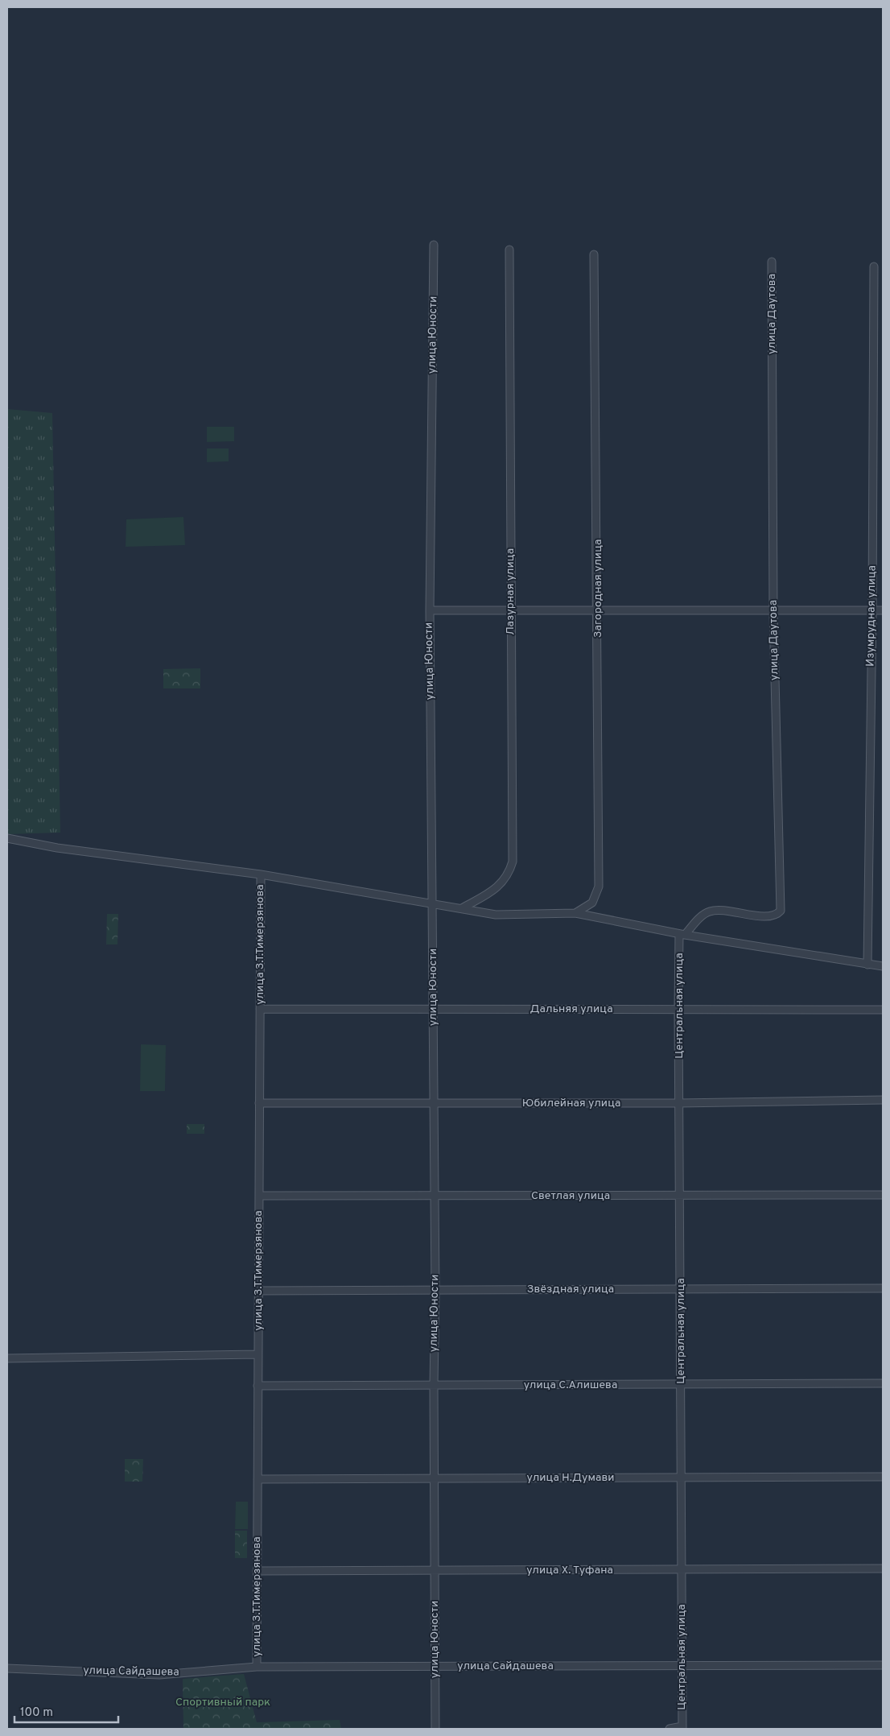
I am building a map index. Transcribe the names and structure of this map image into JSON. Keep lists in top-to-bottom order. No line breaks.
{"streets":{"street":["улица Даутова","улица Юности","Загородная улица","Лазурная улица","Изумрудная улица","улица З.Т.Тимерзянова","Центральная улица","Дальняя улица","Юбилейная улица","Светлая улица","Звёздная улица","улица С.Алишева","улица Н.Думави","улица Х. Туфана","улица Сайдашева"]},"crossings":[["улица Даутова","Центральная улица"],["улица Юности","Дальняя улица"],["улица Юности","Юбилейная улица"],["улица Юности","Светлая улица"],["улица Юности","Звёздная улица"],["улица Юности","улица С.Алишева"],["улица Юности","улица Н.Думави"],["улица Юности","улица Х. Туфана"],["улица Юности","улица Сайдашева"],["улица З.Т.Тимерзянова","Дальняя улица"],["улица З.Т.Тимерзянова","Юбилейная улица"],["улица З.Т.Тимерзянова","Светлая улица"],["улица З.Т.Тимерзянова","Звёздная улица"],["улица З.Т.Тимерзянова","улица С.Алишева"],["улица З.Т.Тимерзянова","улица Н.Думави"],["улица З.Т.Тимерзянова","улица Х. Туфана"],["улица З.Т.Тимерзянова","улица Сайдашева"],["Центральная улица","Дальняя улица"],["Центральная улица","Юбилейная улица"],["Центральная улица","Светлая улица"],["Центральная улица","Звёздная улица"],["Центральная улица","улица С.Алишева"],["Центральная улица","улица Н.Думави"],["Центральная улица","улица Х. Туфана"],["Центральная улица","улица Сайдашева"]],"parks":["Спортивный парк"],"scale_bar":"100 m"}
